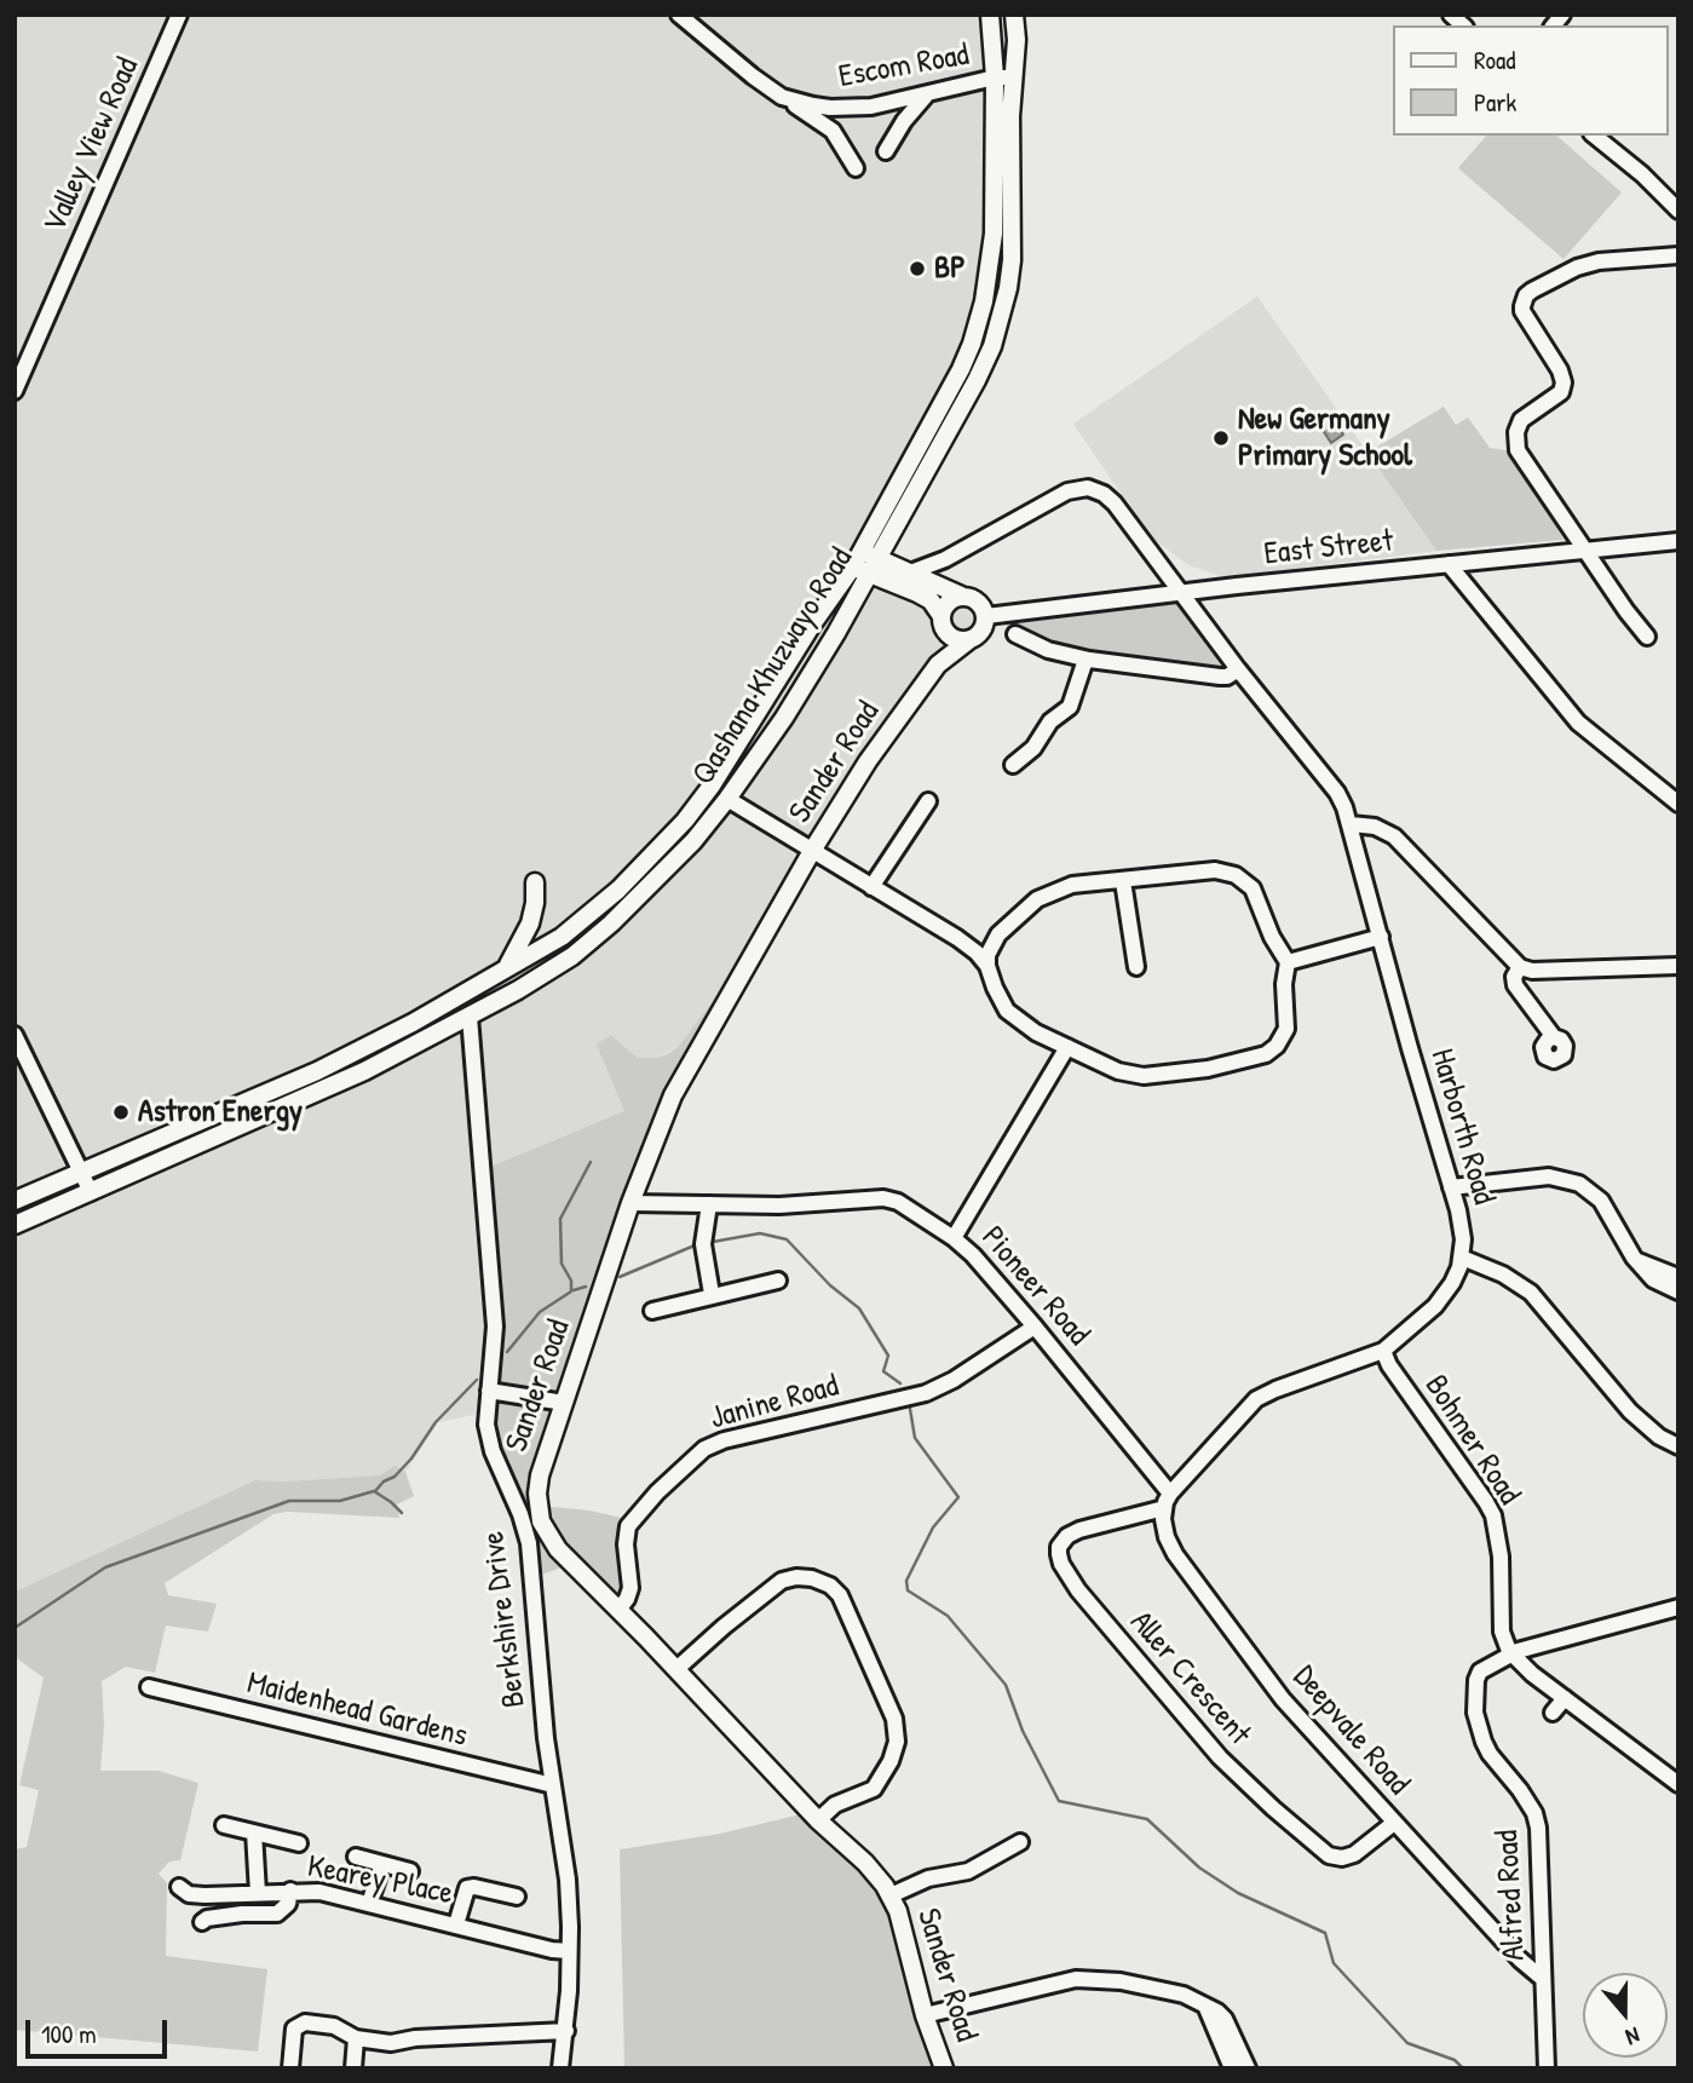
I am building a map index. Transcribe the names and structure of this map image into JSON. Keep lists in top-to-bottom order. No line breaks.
{"streets":{"main road":["Qashana Khuzwayo Road","Sander Road"],"street":["Escom Road","Valley View Road","East Street","Harborth Road","Pioneer Road","Janine Road","Bohmer Road","Berkshire Drive","Aller Crescent","Maidenhead Gardens","Deepvale Road","Kearey Place","Alfred Road"]},"crossings":[["Escom Road","Qashana Khuzwayo Road"],["East Street","Sander Road"],["East Street","Harborth Road"],["Qashana Khuzwayo Road","Berkshire Drive"],["Sander Road","Pioneer Road"],["Sander Road","Janine Road"],["Harborth Road","Pioneer Road"],["Harborth Road","Bohmer Road"],["Pioneer Road","Janine Road"],["Bohmer Road","Alfred Road"],["Berkshire Drive","Maidenhead Gardens"],["Berkshire Drive","Kearey Place"],["Aller Crescent","Deepvale Road"],["Deepvale Road","Alfred Road"]],"places":["BP","New Germany Primary School","Astron Energy"],"legend":["Road","Park"],"scale_bar":"100 m","north":"bottom"}
